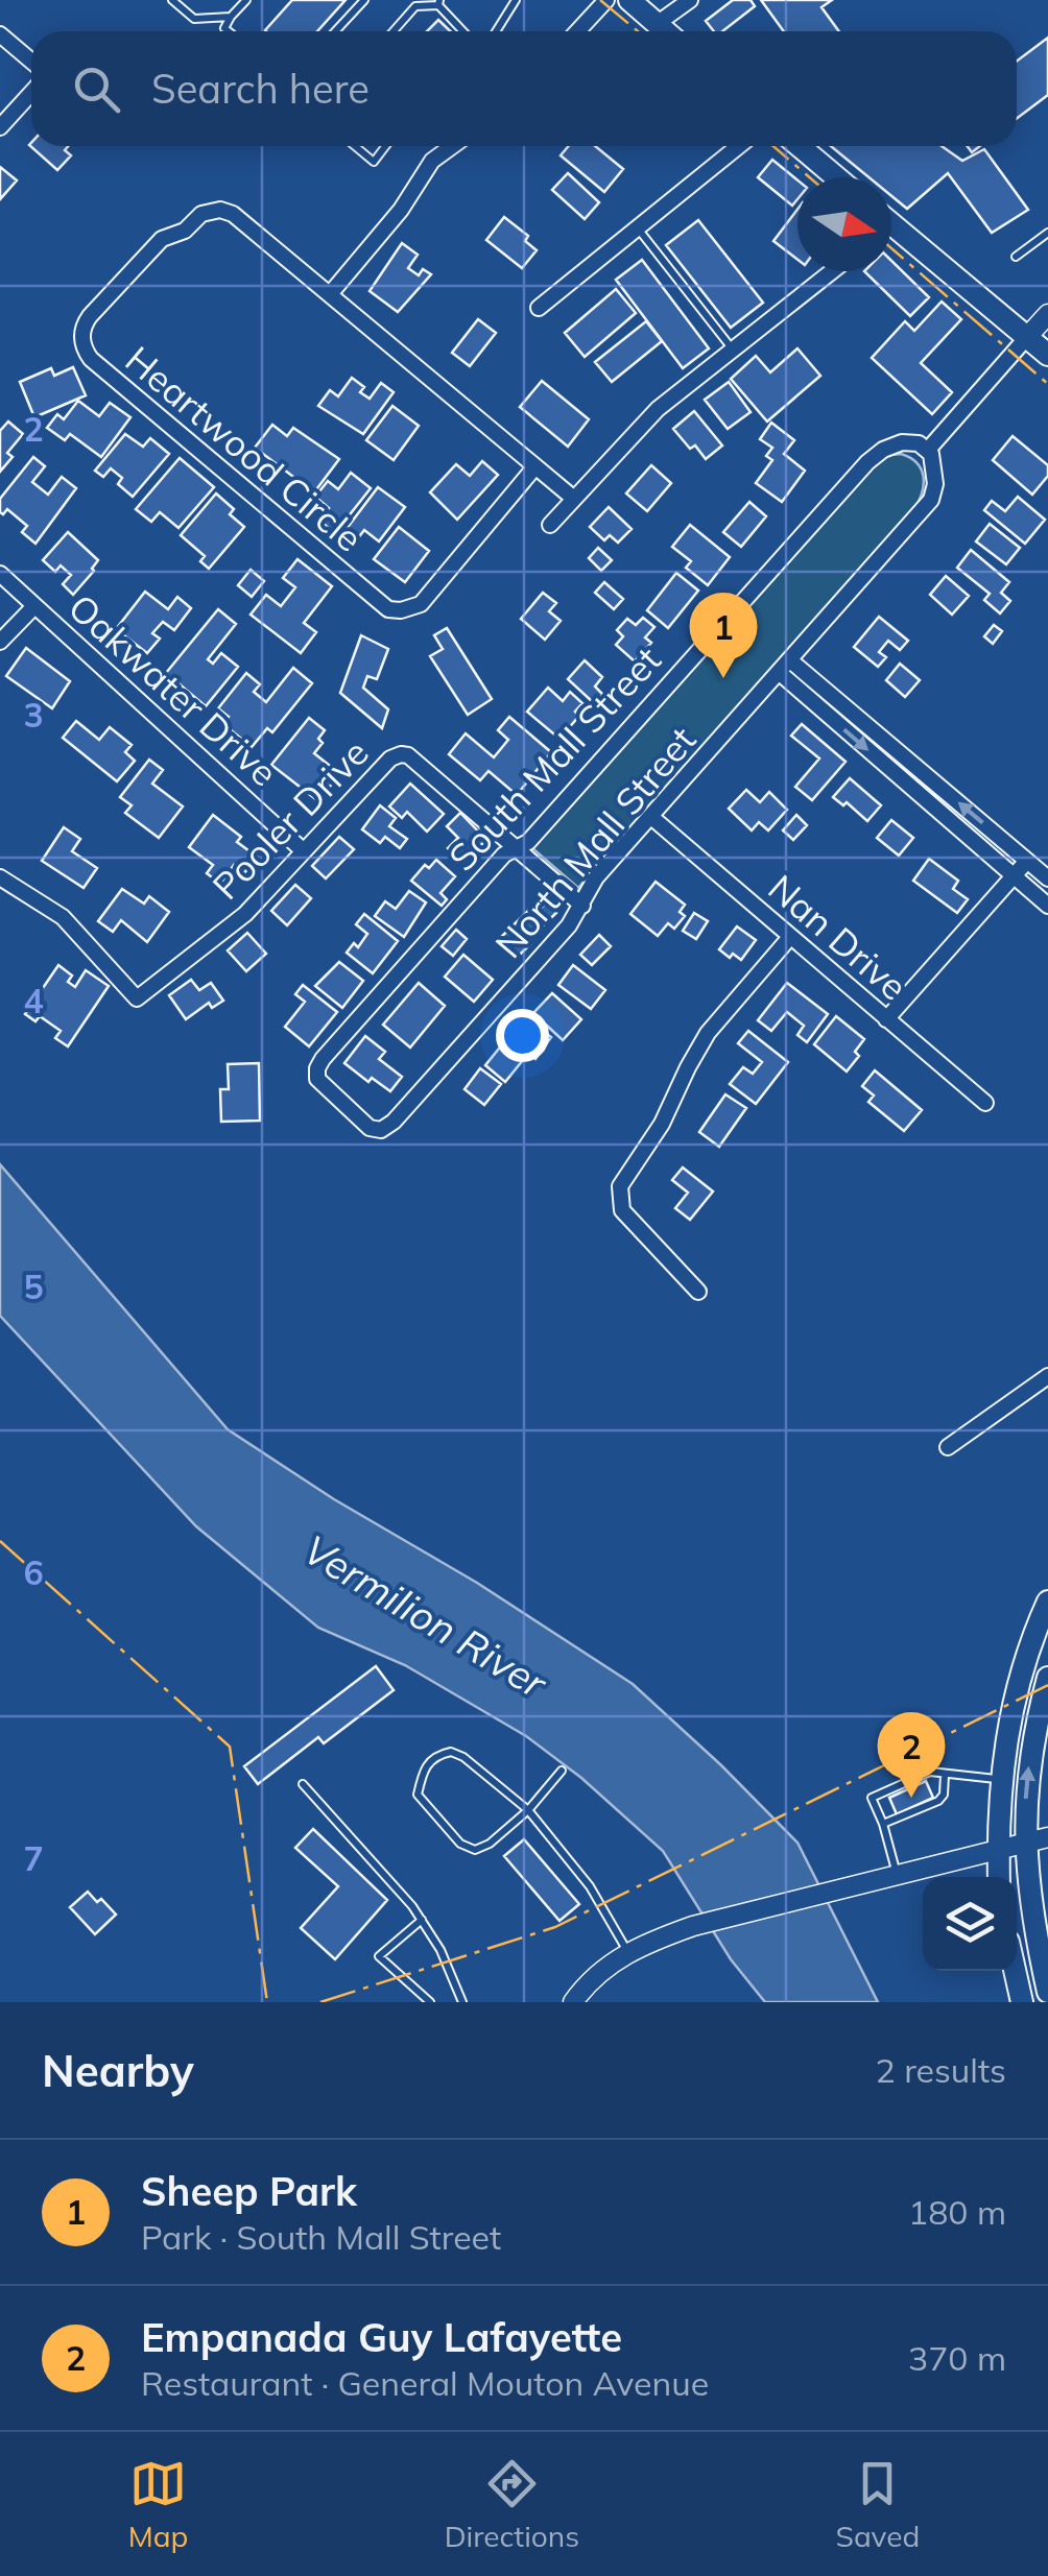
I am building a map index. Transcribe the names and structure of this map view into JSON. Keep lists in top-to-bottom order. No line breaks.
{"streets":{"street":["Heartwood Circle","Oakwater Drive","South Mall Street","Pooler Drive","North Mall Street","Nan Drive"]},"crossings":[["Oakwater Drive","Pooler Drive"],["South Mall Street","Pooler Drive"],["South Mall Street","North Mall Street"],["Pooler Drive","North Mall Street"],["North Mall Street","Nan Drive"]],"water":["Vermilion River"],"north":"right","page":{"search":"Search here","pins":["1","2"],"heading":["Nearby","2 results"],"list":[{"mark":"1","name":"Sheep Park","note":"Park · South Mall Street","value":"180 m"},{"mark":"2","name":"Empanada Guy Lafayette","note":"Restaurant · General Mouton Avenue","value":"370 m"}],"nav":["Map","Directions","Saved"]},"grid":{"rows":["2","3","4","5","6","7"]}}
